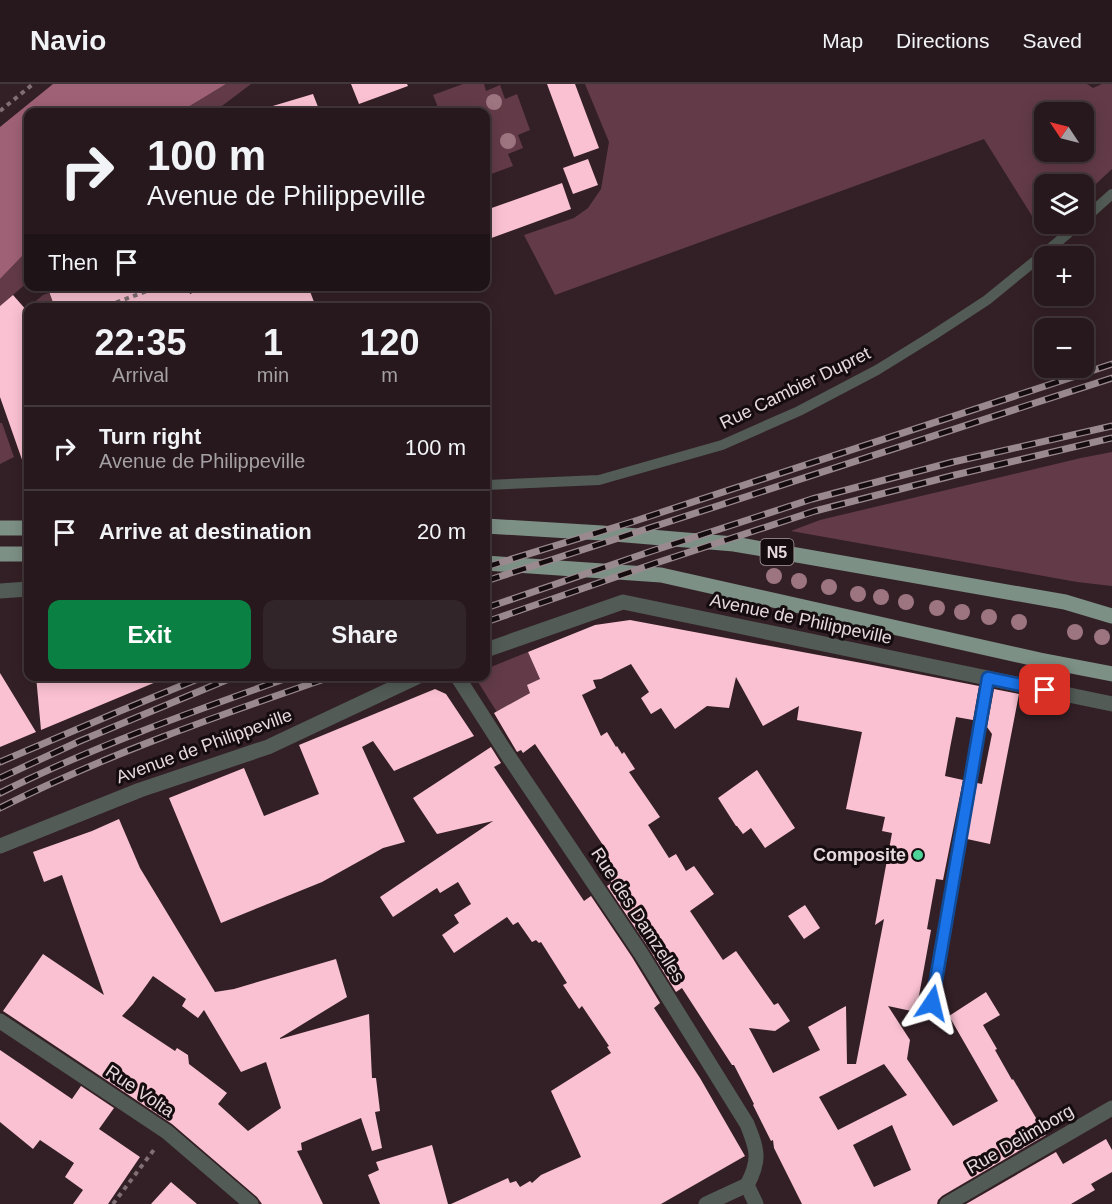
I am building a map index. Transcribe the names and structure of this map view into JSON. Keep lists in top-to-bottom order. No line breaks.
{"streets":{"main road":["N5"],"street":["Avenue de Philippeville","Rue des Damzelles","Rue Volta","Rue Delimborg"],"lane":["Rue Cambier Dupret"]},"places":["Composite"],"north":"top left","page":{"header":"Navio","nav":["Map","Directions","Saved"],"map_buttons":["+","−"],"turn":["100 m","Avenue de Philippeville"],"then":"Then","eta":["22:35","Arrival","1","min","120","m"],"list":[{"name":"Turn right","note":"Avenue de Philippeville","value":"100 m"},{"name":"Arrive at destination","value":"20 m"}],"buttons":["Exit","Share"]}}
